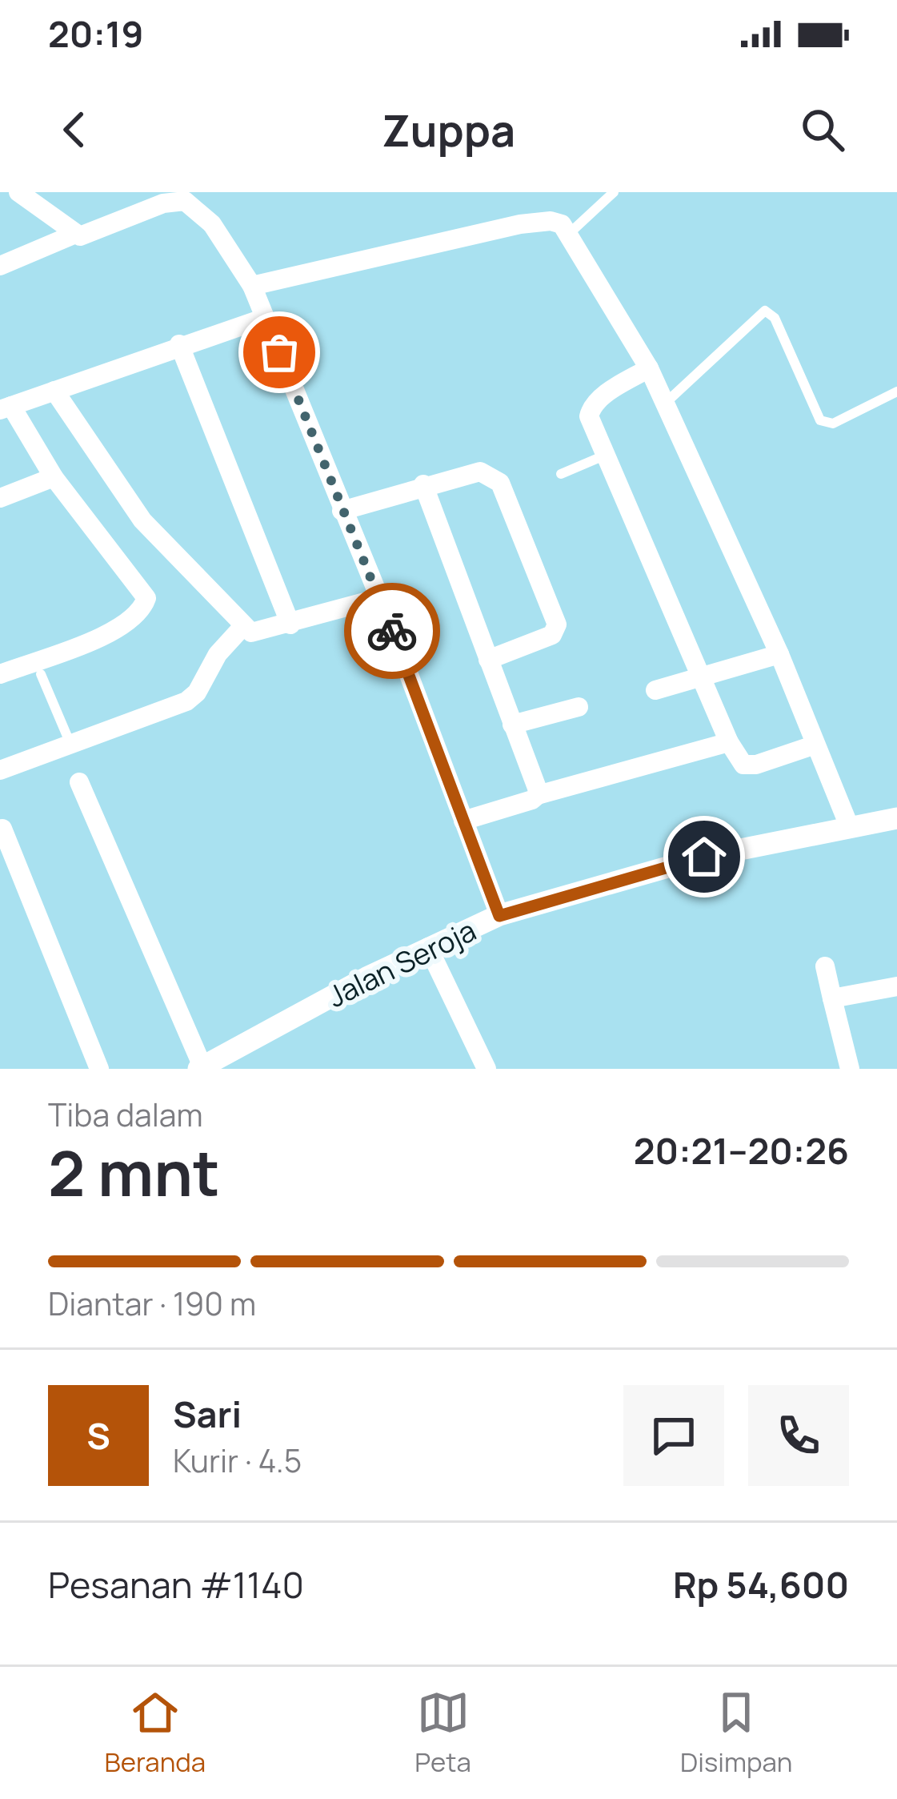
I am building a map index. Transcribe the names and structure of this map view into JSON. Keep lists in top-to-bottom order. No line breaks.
{"streets":{"street":["Jalan Seroja"]},"page":{"status":"20:19","header":"Zuppa","heading":["2 mnt","Tiba dalam","20:21–20:26"],"panel":["Sari","Kurir · 4.5","Pesanan #1140","Rp 54,600"],"bar":"Diantar · 190 m","round":"S","tabs":["Beranda","Peta","Disimpan"]}}
